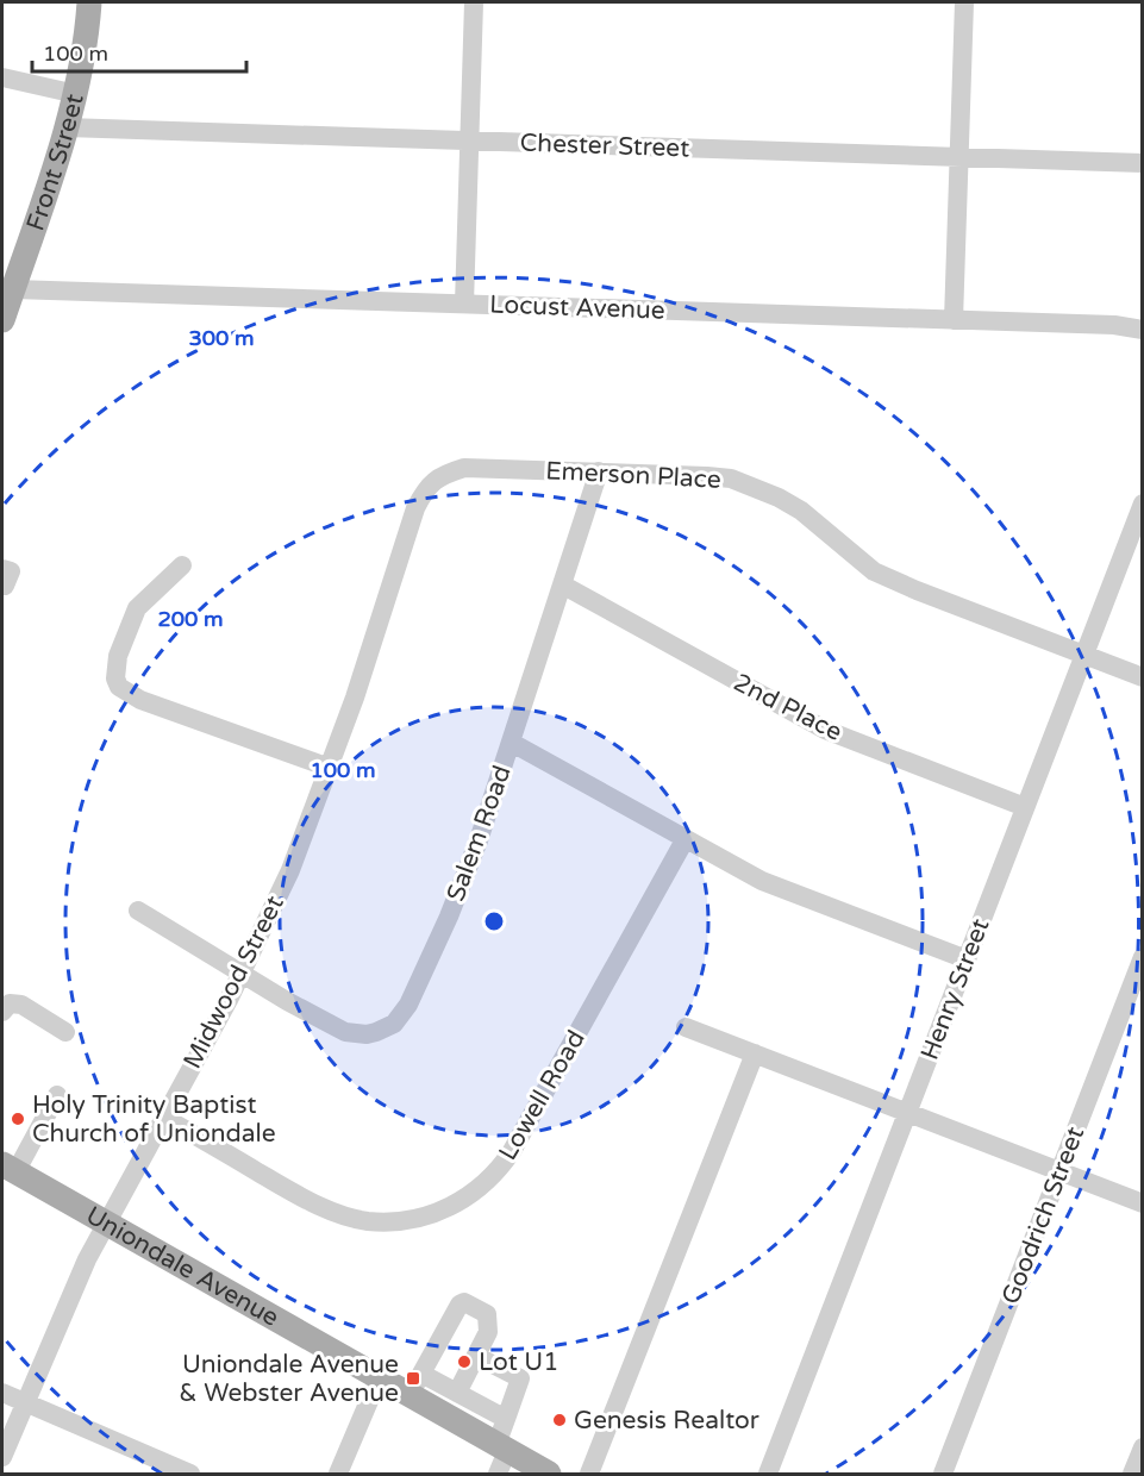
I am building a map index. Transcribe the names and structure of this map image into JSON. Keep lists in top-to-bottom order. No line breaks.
{"streets":{"main road":["Front Street","Uniondale Avenue"],"street":["Chester Street","Locust Avenue","Emerson Place","2nd Place","Salem Road","Midwood Street","Henry Street","Lowell Road","Goodrich Street"]},"crossings":[["Chester Street","Front Street"],["Front Street","Locust Avenue"],["Emerson Place","Salem Road"],["Emerson Place","Midwood Street"],["Emerson Place","Henry Street"],["2nd Place","Salem Road"],["2nd Place","Henry Street"],["Salem Road","Midwood Street"],["Midwood Street","Lowell Road"],["Midwood Street","Uniondale Avenue"]],"places":{"other":["Holy Trinity Baptist Church of Uniondale","Lot U1","Genesis Realtor"],"transit":["Uniondale Avenue & Webster Avenue"]},"scale_bar":"100 m","rings":["300 m","200 m","100 m"]}
